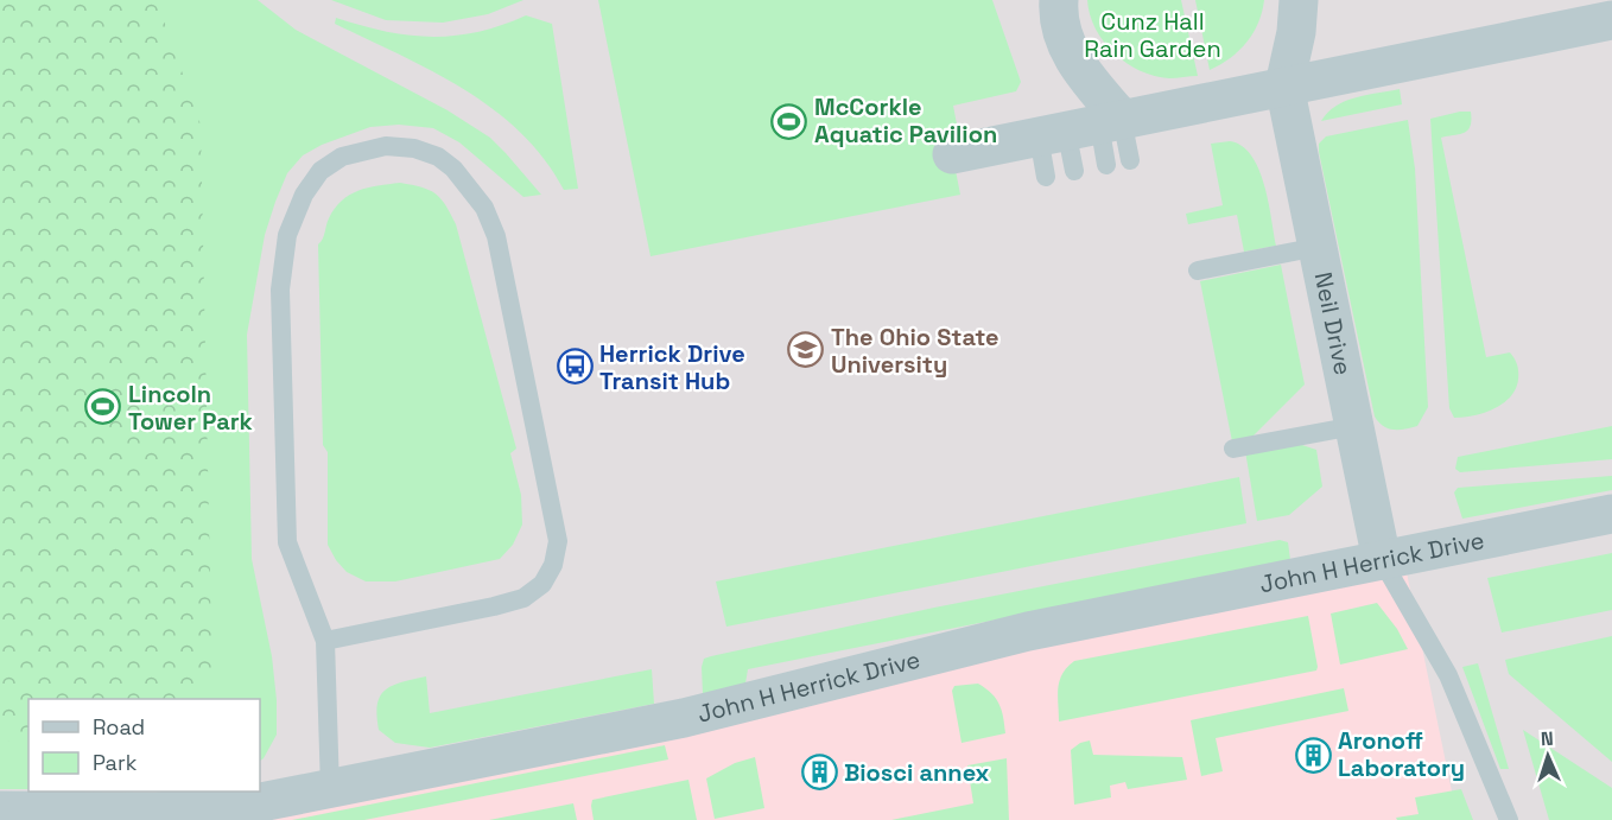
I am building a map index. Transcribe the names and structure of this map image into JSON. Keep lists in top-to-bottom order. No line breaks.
{"streets":{"street":["Neil Drive","John H Herrick Drive"]},"crossings":[["Neil Drive","John H Herrick Drive"]],"parks":["Cunz Hall Rain Garden"],"places":{"sports":["McCorkle Aquatic Pavilion","Lincoln Tower Park"],"school or university":["The Ohio State University"],"bus stop":["Herrick Drive Transit Hub"],"building":["Aronoff Laboratory","Biosci annex"]},"legend":["Road","Park"],"north":"top"}
